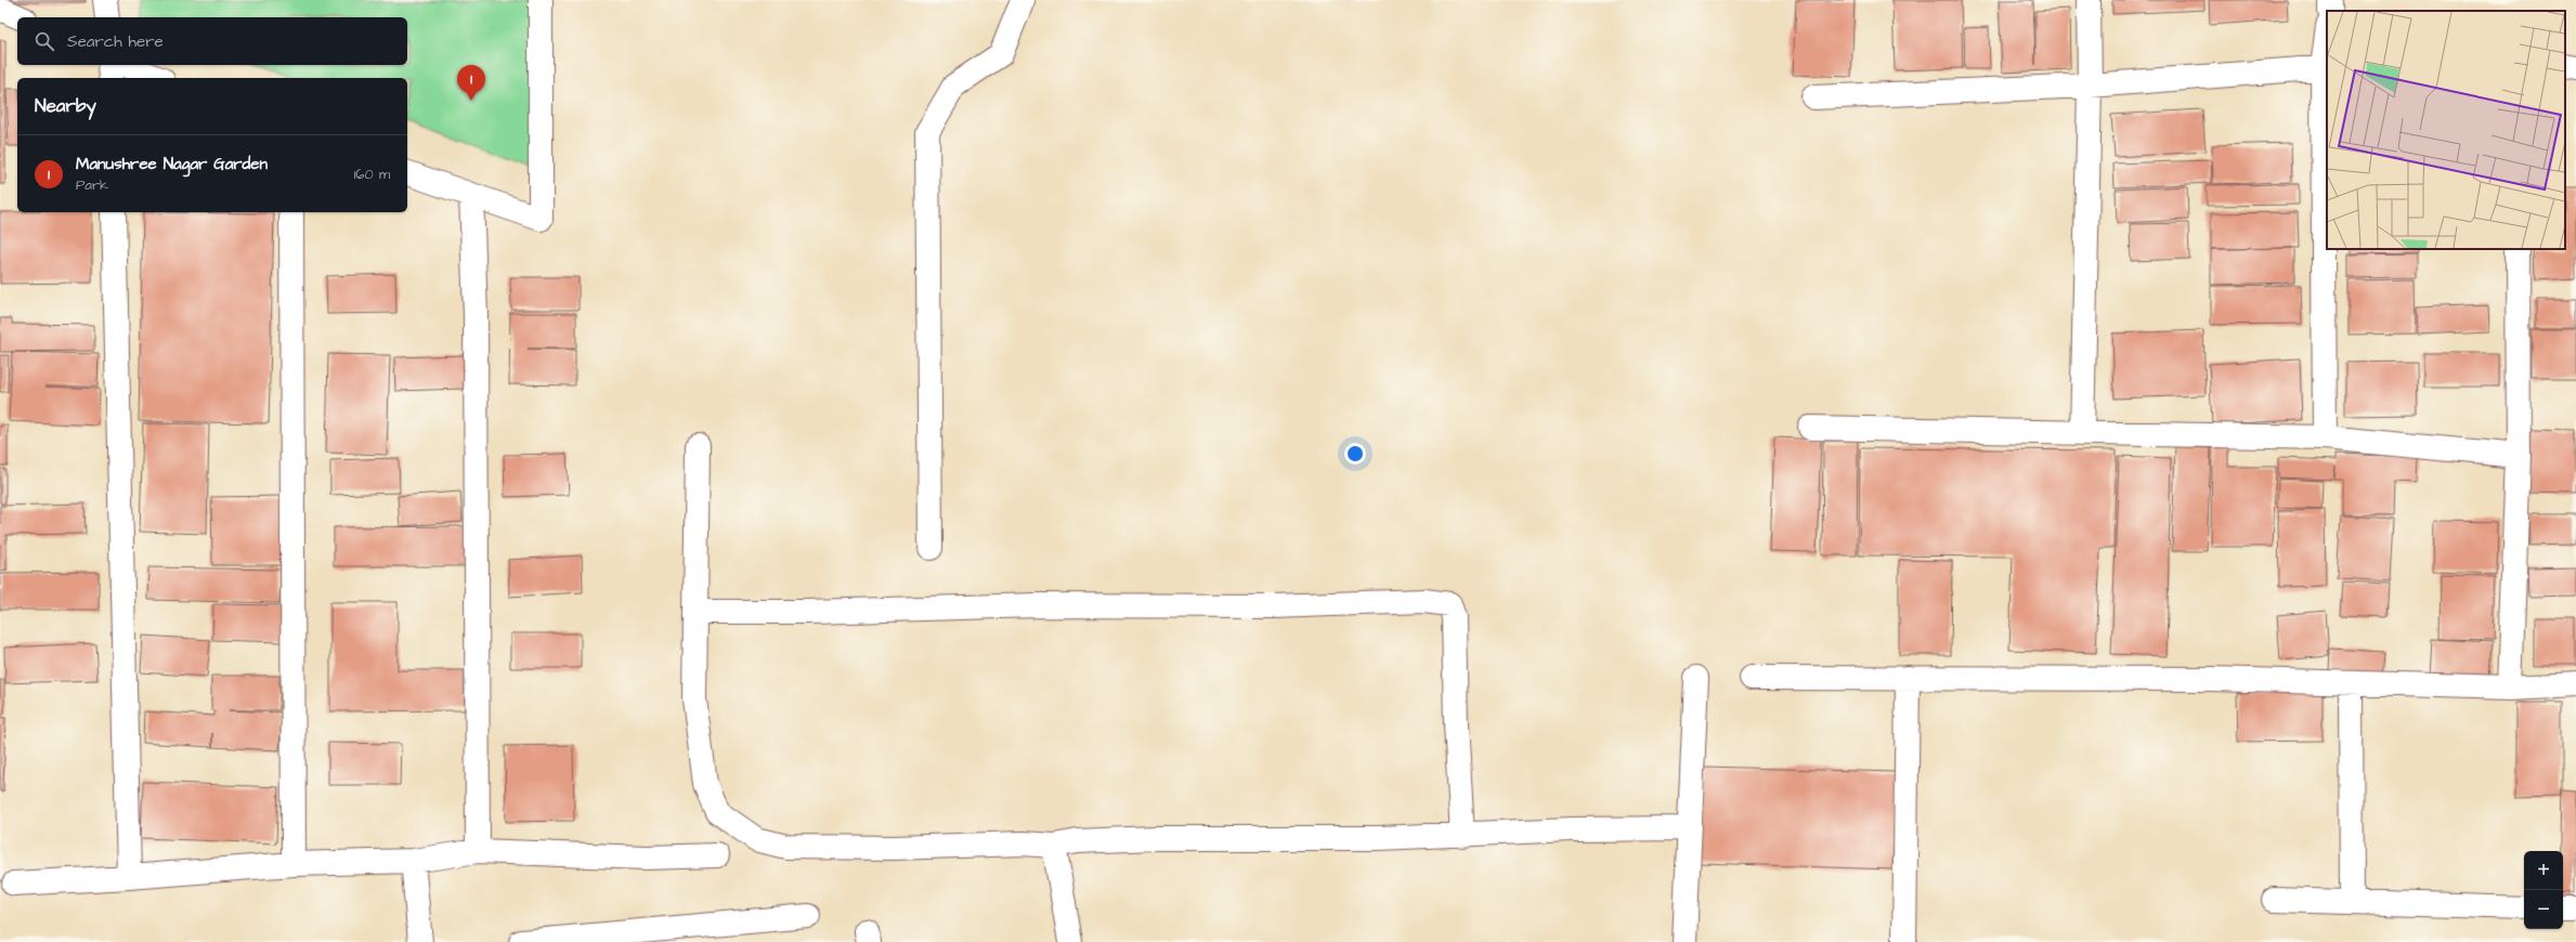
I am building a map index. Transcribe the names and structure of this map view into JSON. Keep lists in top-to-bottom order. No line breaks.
{"page":{"search":"Search here","pins":"1","heading":"Nearby","list":[{"mark":"1","name":"Manushree Nagar Garden","note":"Park","value":"160 m"}],"map_buttons":["+","−"]}}
